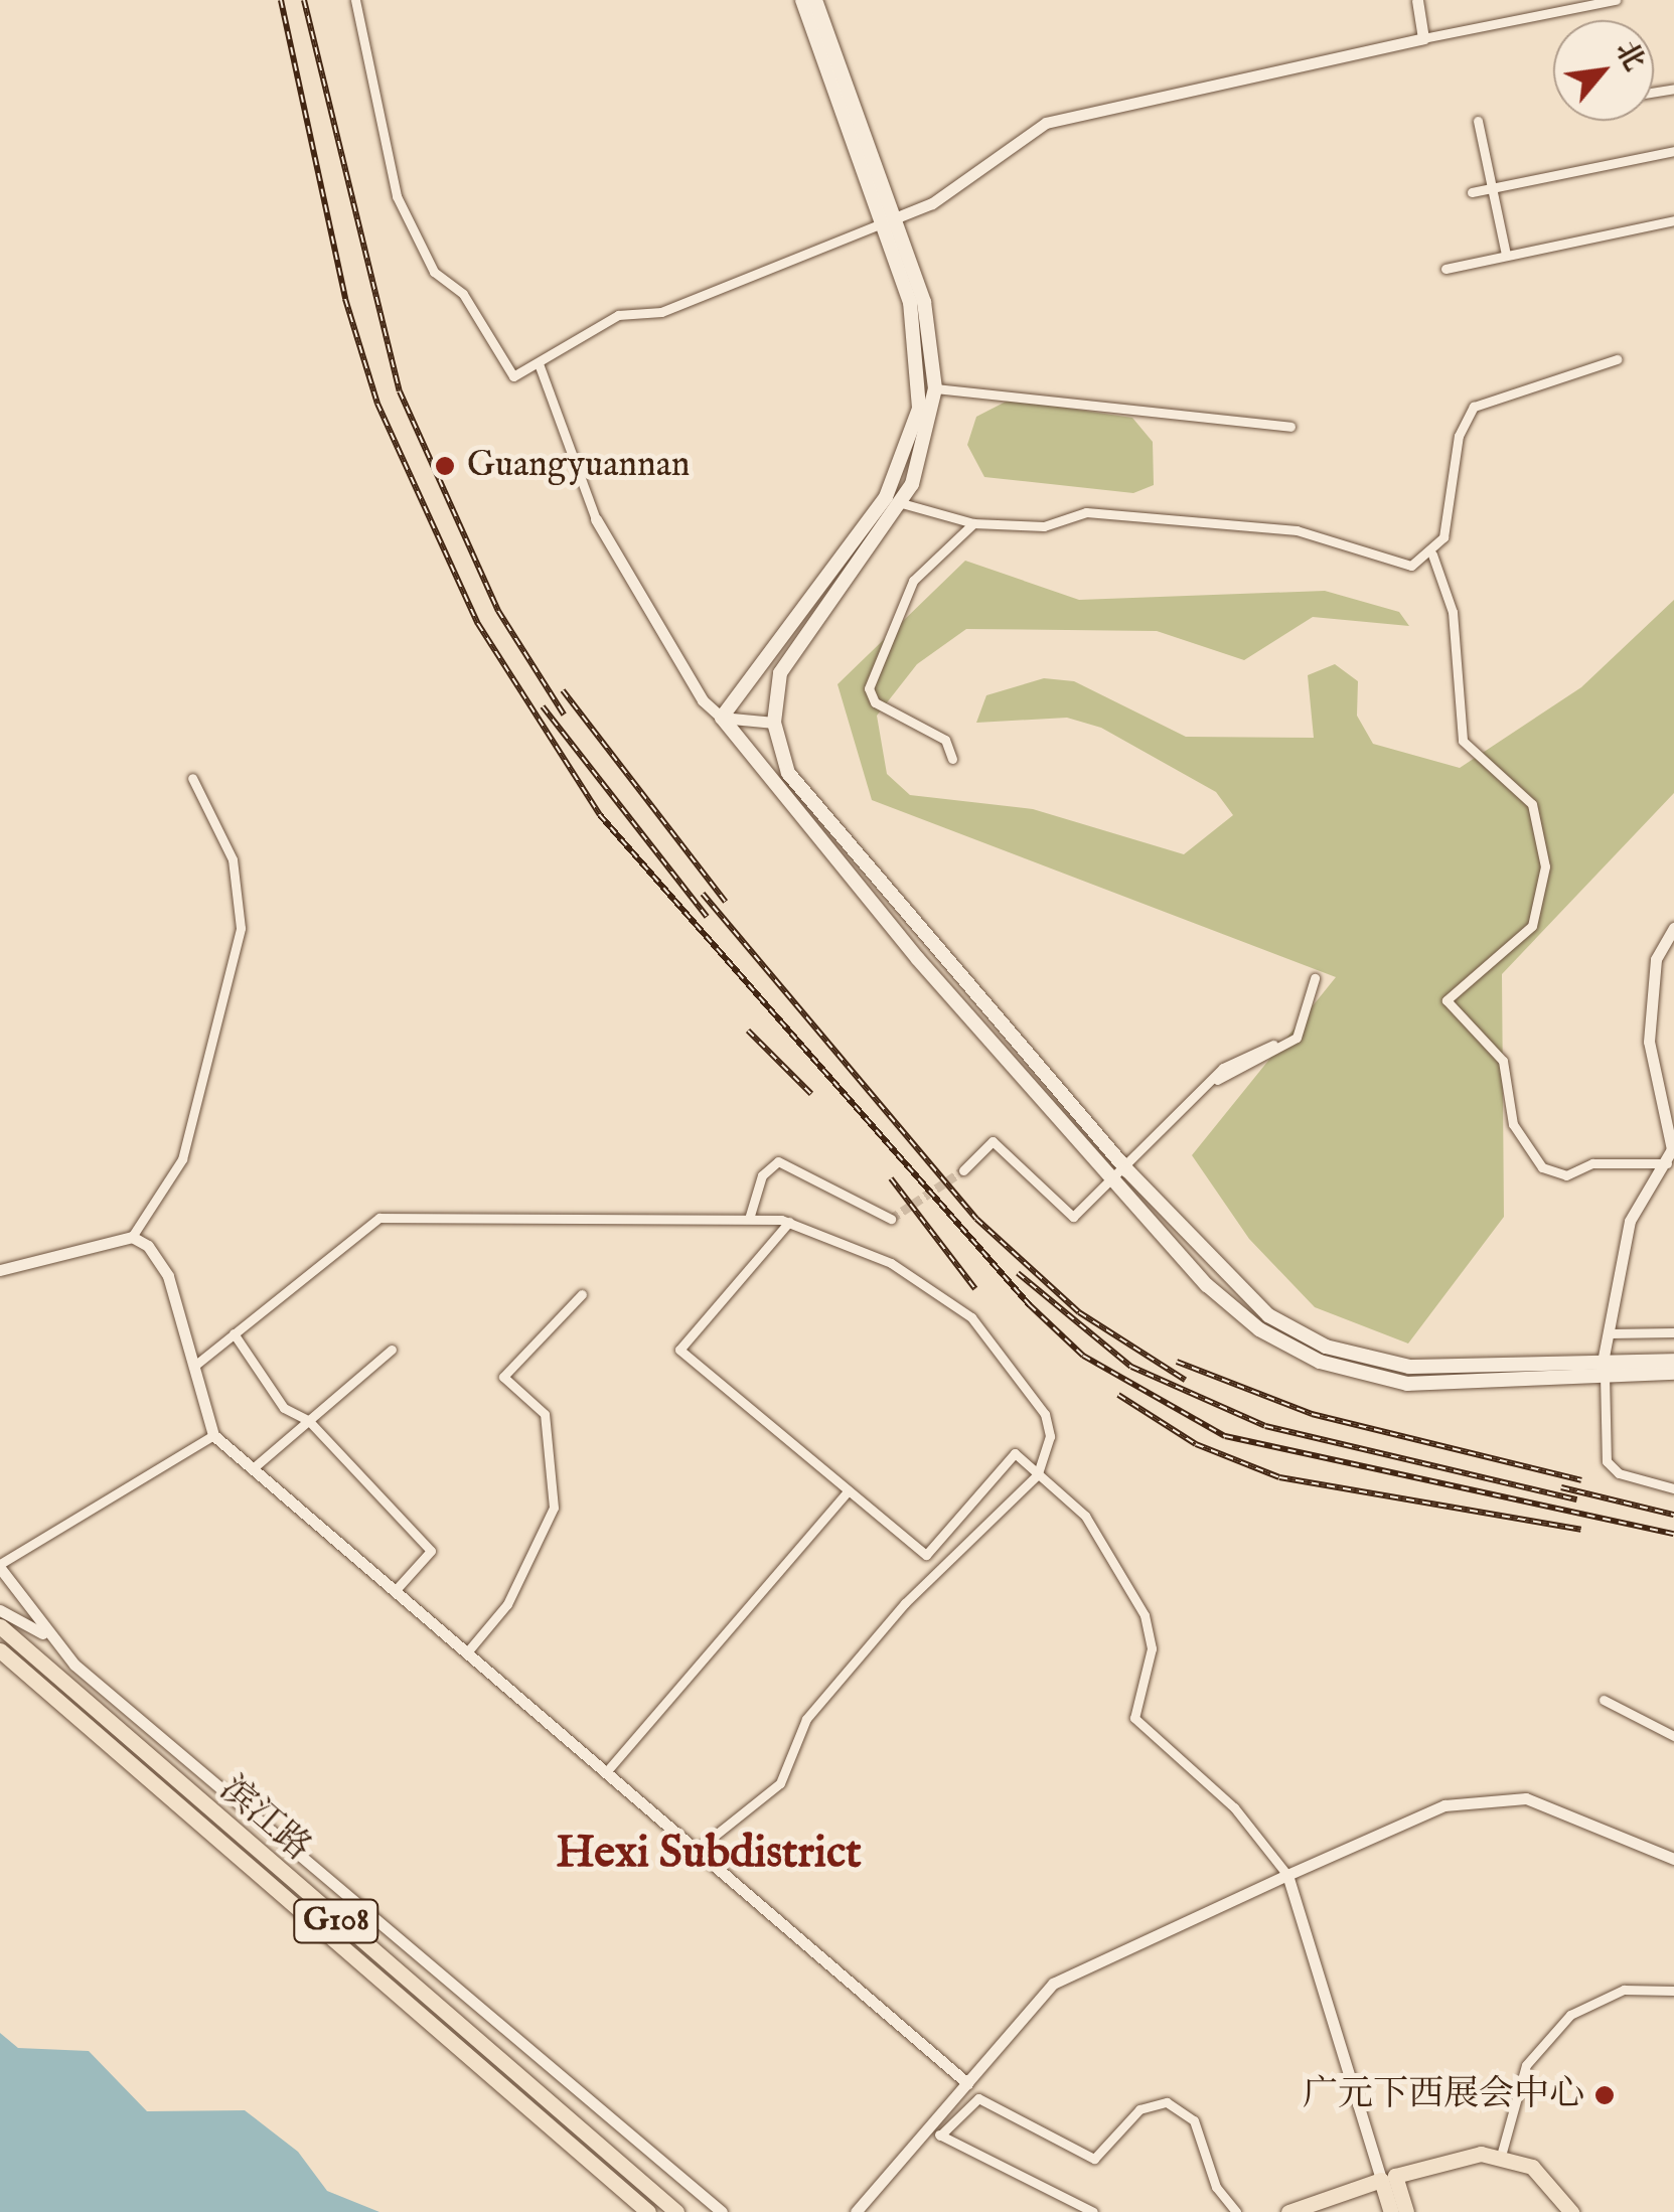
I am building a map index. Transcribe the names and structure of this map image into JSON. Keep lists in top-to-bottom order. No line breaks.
{"streets":{"main road":["滨江路","G108"]},"districts":["Hexi Subdistrict"],"places":["Guangyuannan","广元下西展会中心"],"north":"top right"}
